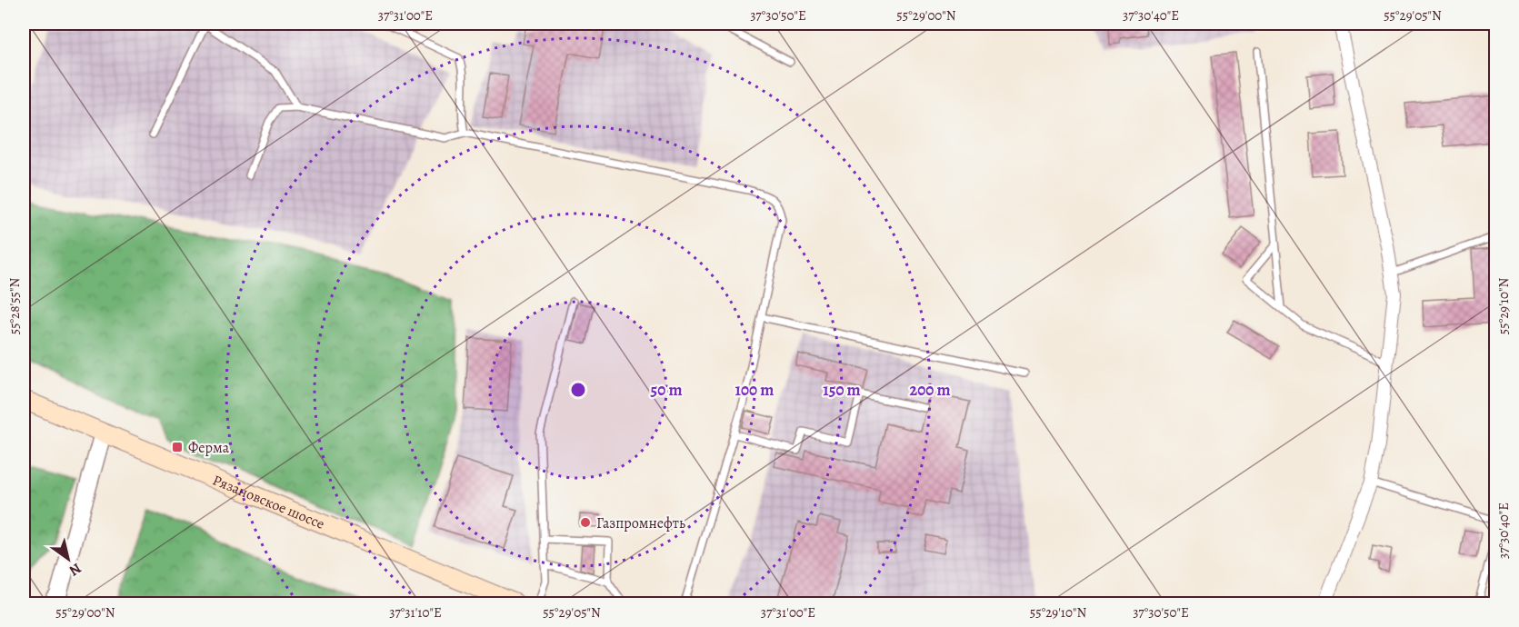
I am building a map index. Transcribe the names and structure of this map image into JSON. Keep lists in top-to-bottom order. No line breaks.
{"streets":{"main road":["Рязановское шоссе"]},"places":{"transit":["Ферма"],"other":["Газпромнефть"]},"north":"bottom right","coordinates":["37°31'00\"E","37°30'50\"E","55°29'00\"N","37°30'40\"E","55°29'05\"N","55°28'55\"N","55°29'10\"N","37°31'10\"E"],"rings":["50 m","100 m","150 m","200 m"]}
